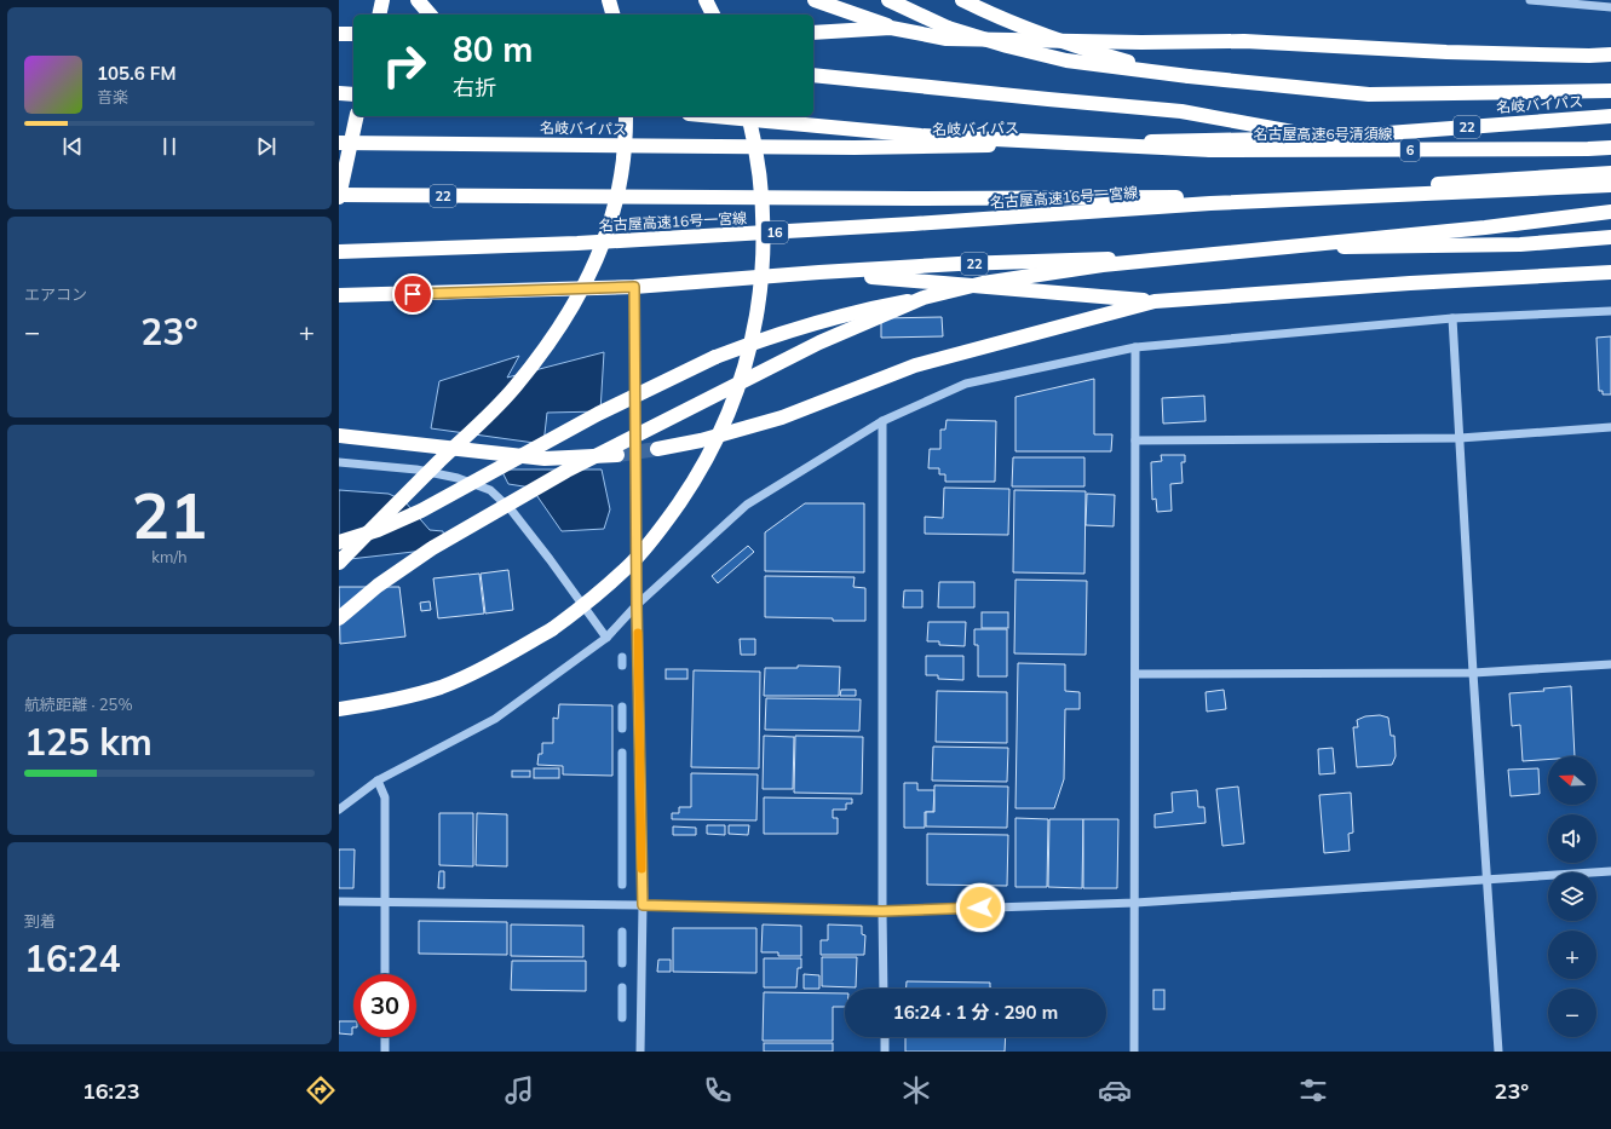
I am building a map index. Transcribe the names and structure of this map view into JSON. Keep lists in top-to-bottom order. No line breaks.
{"streets":{"highway":["名岐バイパス","22","名古屋高速6号清須線","6","名古屋高速16号一宮線","16"]},"crossings":[["名岐バイパス","22"]],"north":"left","page":{"turn":["80 m","右折"],"song":["105.6 FM","音楽"],"tile":["エアコン",["21","km/h"],["航続距離 · 25%","125 km"],["到着","16:24"]],"heat":["−","23°","+"],"map_buttons":["+","−"],"limit":"30","trip":"16:24 · 1 分 · 290 m","tabs":["16:23","23°"]}}
